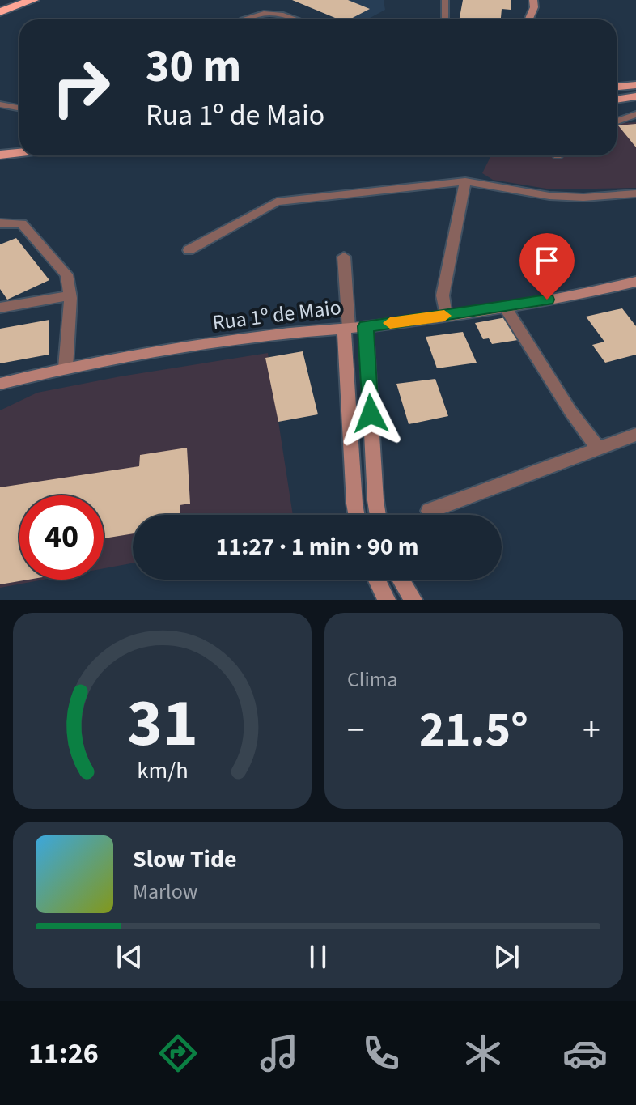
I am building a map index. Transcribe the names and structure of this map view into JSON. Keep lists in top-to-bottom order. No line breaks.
{"streets":{"street":["Rua 1º de Maio"]},"page":{"turn":["30 m","Rua 1º de Maio"],"limit":"40","trip":"11:27 · 1 min · 90 m","tile":"Clima","heat":["−","21.5°","+"],"song":["Slow Tide","Marlow"],"tabs":"11:26","gauge":["31","km/h"]}}
